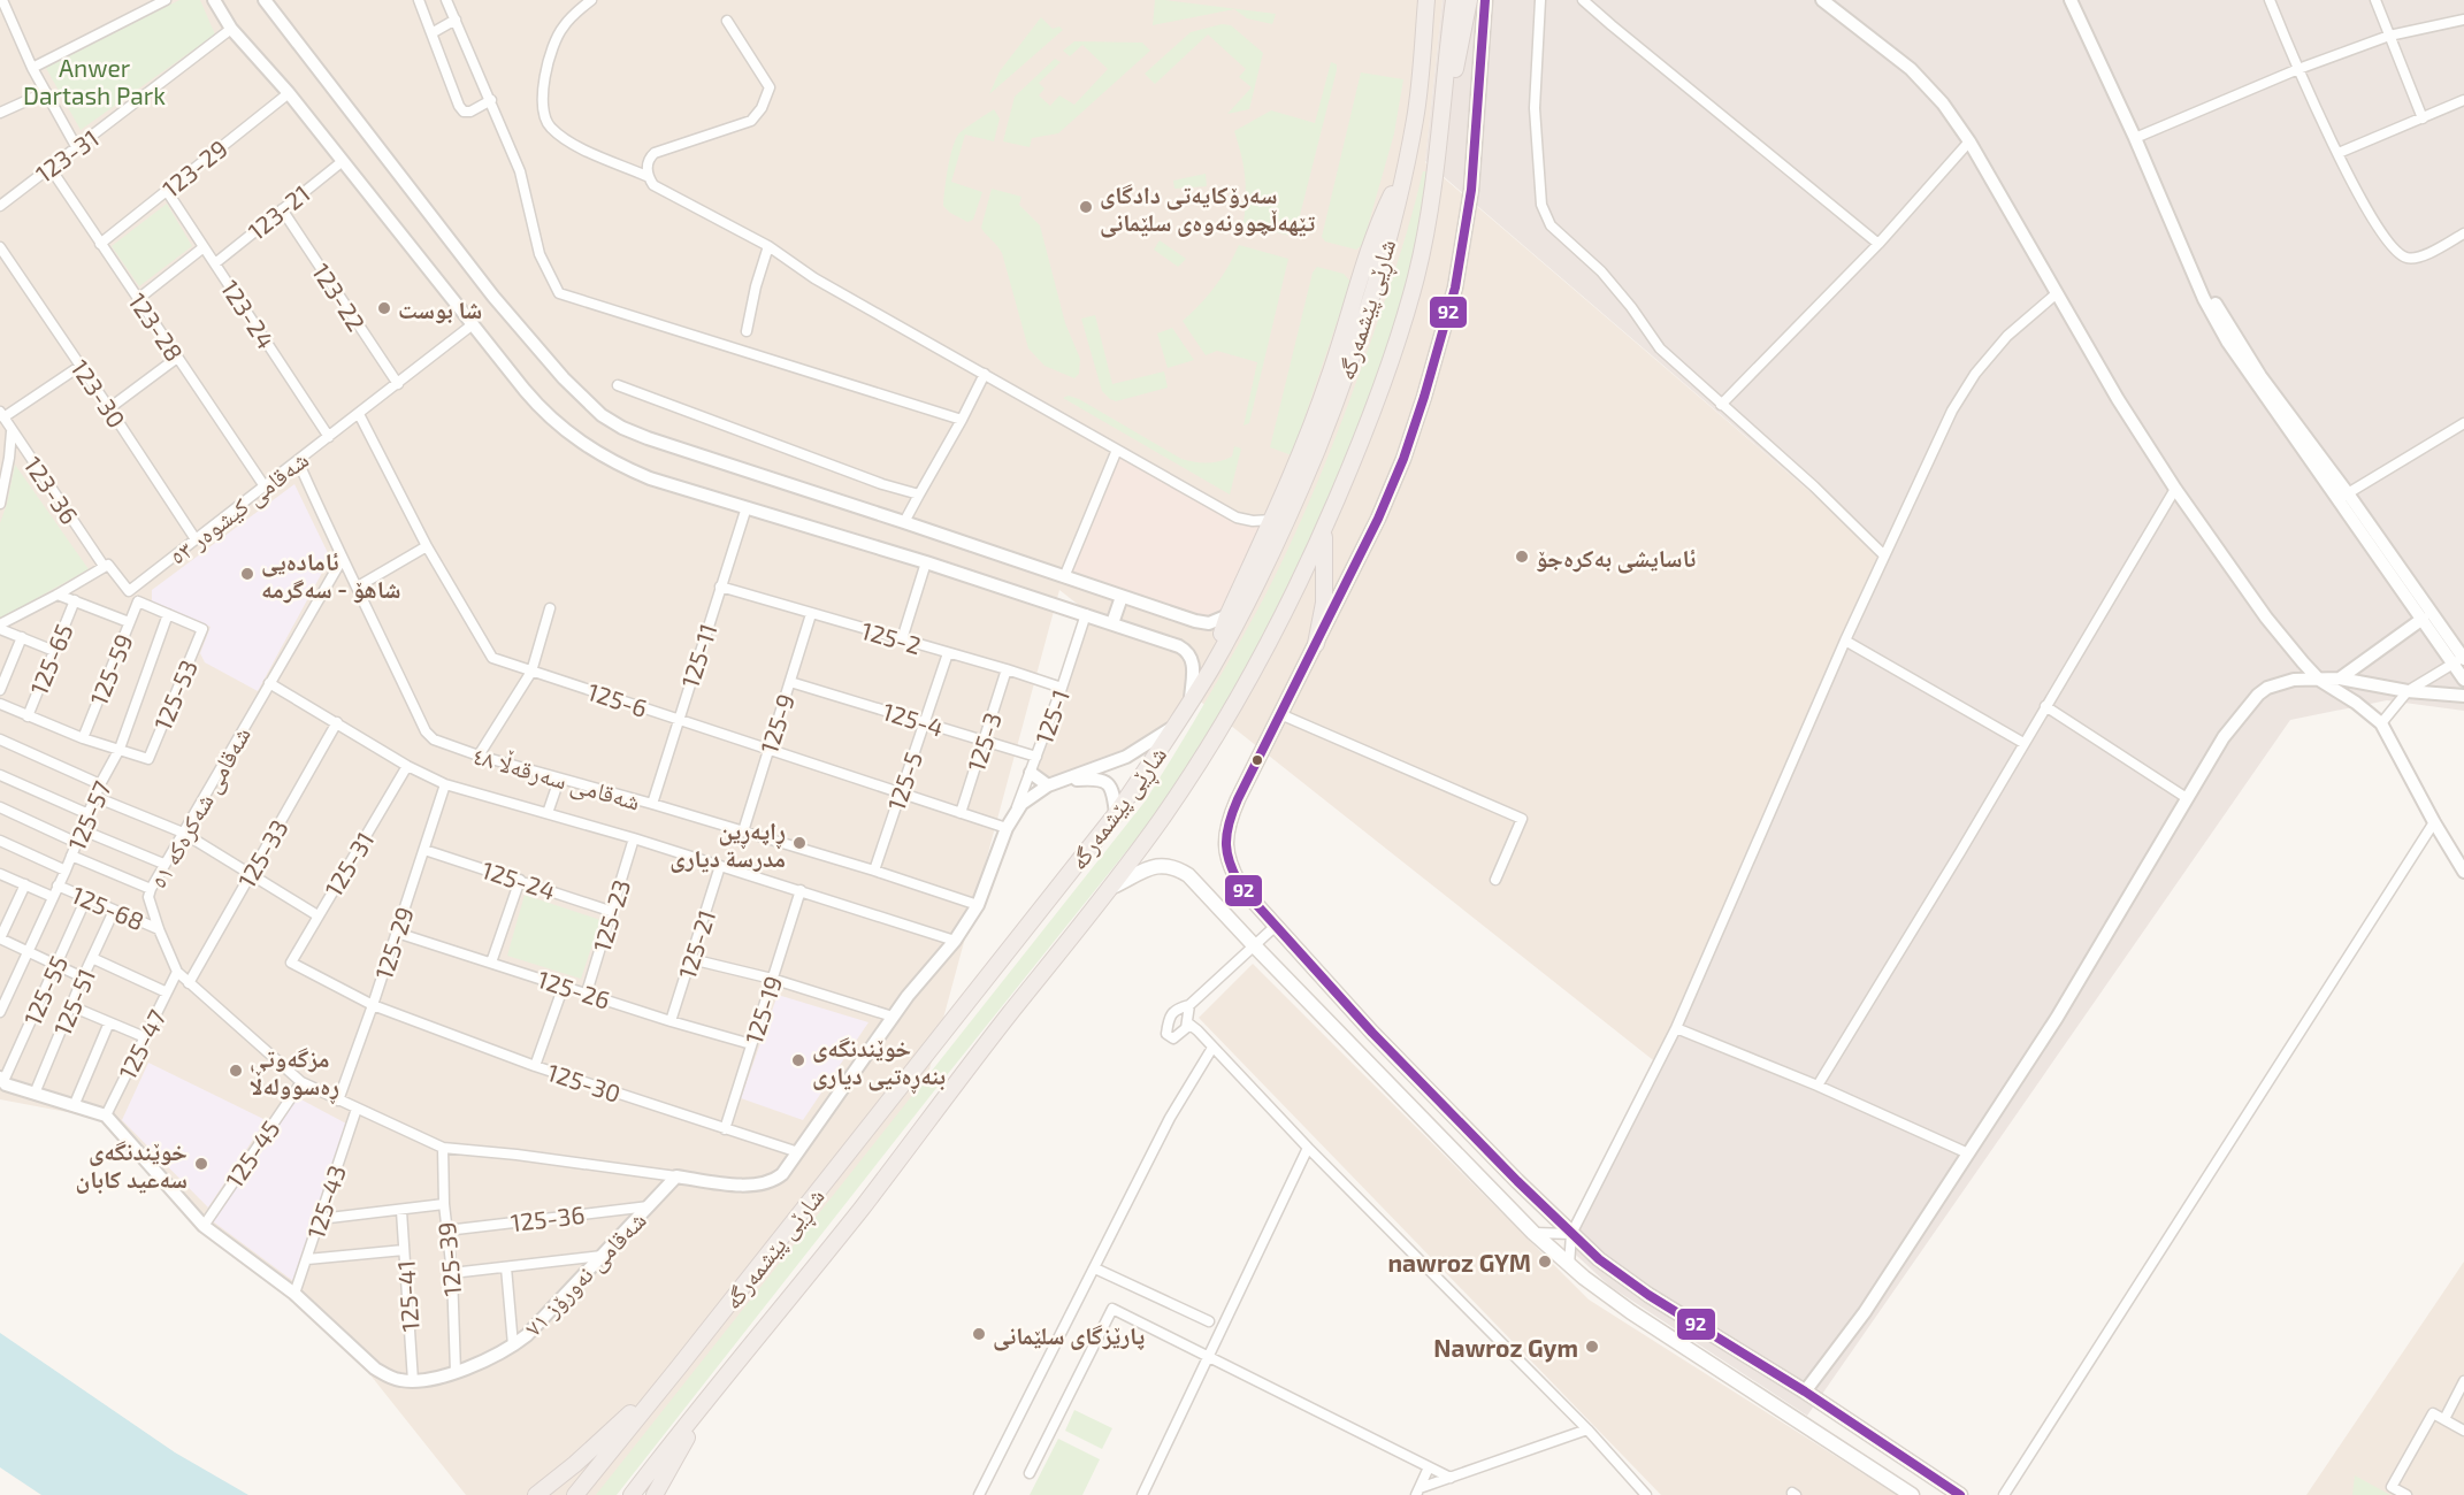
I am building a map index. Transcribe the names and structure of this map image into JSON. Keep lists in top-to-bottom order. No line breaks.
{"streets":{"highway":["شاڕێی پێشمەرگە"],"street":["123-31","123-29","123-21","123-22","123-24","123-28","123-30","123-36","شەقامی کیشوەر ٥٣","125-2","125-11","125-65","125-59","125-53","125-6","125-1","125-4","125-9","125-3","شەقامی سەرقەڵا ٤٨","125-5","شەقامی شەکرەکە ٥١","125-57","125-33","125-31","125-24","125-68","125-23","125-29","125-21","125-26","125-55","125-51","125-19","125-47","125-30","125-45","125-43","125-36","125-39","شەقامی نەورۆز ٧١","125-41"]},"crossings":[["123-31","123-28"],["123-29","123-24"],["123-29","123-28"],["123-21","123-22"],["123-21","123-24"],["123-22","شەقامی کیشوەر ٥٣"],["123-24","شەقامی کیشوەر ٥٣"],["123-28","شەقامی کیشوەر ٥٣"],["123-30","شەقامی کیشوەر ٥٣"],["شەقامی کیشوەر ٥٣","125-6"],["شەقامی کیشوەر ٥٣","شەقامی سەرقەڵا ٤٨"],["125-2","125-11"],["125-2","125-1"],["125-2","125-9"],["125-2","125-3"],["125-2","125-5"],["125-11","125-6"],["125-11","شەقامی سەرقەڵا ٤٨"],["125-53","125-57"],["125-6","125-1"],["125-6","125-9"],["125-6","125-3"],["125-6","125-5"],["125-1","125-4"],["125-4","125-9"],["125-4","125-3"],["125-4","125-5"],["125-9","شەقامی سەرقەڵا ٤٨"],["شەقامی سەرقەڵا ٤٨","125-5"],["شەقامی سەرقەڵا ٤٨","شەقامی شەکرەکە ٥١"],["شەقامی شەکرەکە ٥١","125-33"],["شەقامی شەکرەکە ٥١","125-68"],["شەقامی شەکرەکە ٥١","125-29"],["شەقامی شەکرەکە ٥١","125-47"],["شەقامی شەکرەکە ٥١","125-45"],["شەقامی شەکرەکە ٥١","125-43"],["شەقامی شەکرەکە ٥١","125-39"],["شەقامی شەکرەکە ٥١","شەقامی نەورۆز ٧١"],["125-57","125-68"],["125-31","125-30"],["125-24","125-23"],["125-24","125-29"],["125-68","125-55"],["125-68","125-51"],["125-23","125-26"],["125-29","125-26"],["125-29","125-30"],["125-21","125-26"],["125-26","125-19"],["125-19","125-30"],["125-47","شەقامی نەورۆز ٧١"],["125-45","شەقامی نەورۆز ٧١"],["125-43","شەقامی نەورۆز ٧١"],["125-36","125-39"],["125-36","شەقامی نەورۆز ٧١"],["125-39","شەقامی نەورۆز ٧١"],["شەقامی نەورۆز ٧١","125-41"]],"parks":["Anwer Dartash Park"],"places":["سەرۆکایەتی دادگای تێهەڵچوونەوەی سلێمانی","شا بوست","ئاسایشی بەکرەجۆ","ئامادەیی شاهۆ - سەگرمە","ڕاپەڕین مدرسة ديارى","خوێندنگەی بنەڕەتیی دیاری","مزگەوتی ڕەسوولەڵا","خوێندنگەی سەعید کابان","nawroz GYM","پارێزگای سلێمانی","Nawroz Gym"],"lines":["transit line 92"]}
